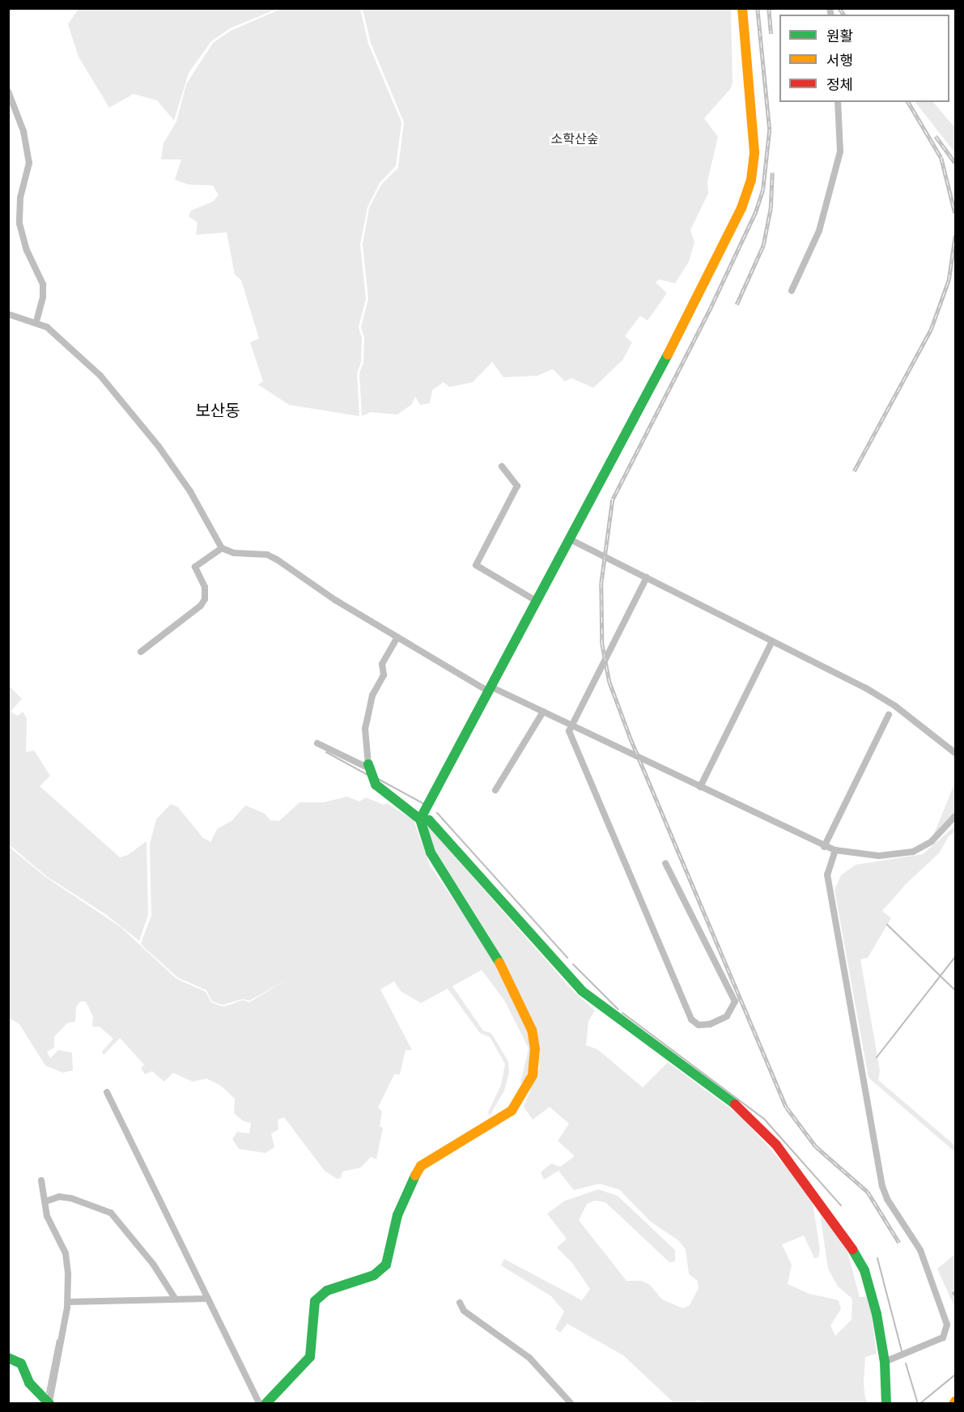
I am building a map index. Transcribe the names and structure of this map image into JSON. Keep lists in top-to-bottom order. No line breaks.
{"districts":["보산동"],"parks":["소학산숲"],"legend":["원활","서행","정체"]}
